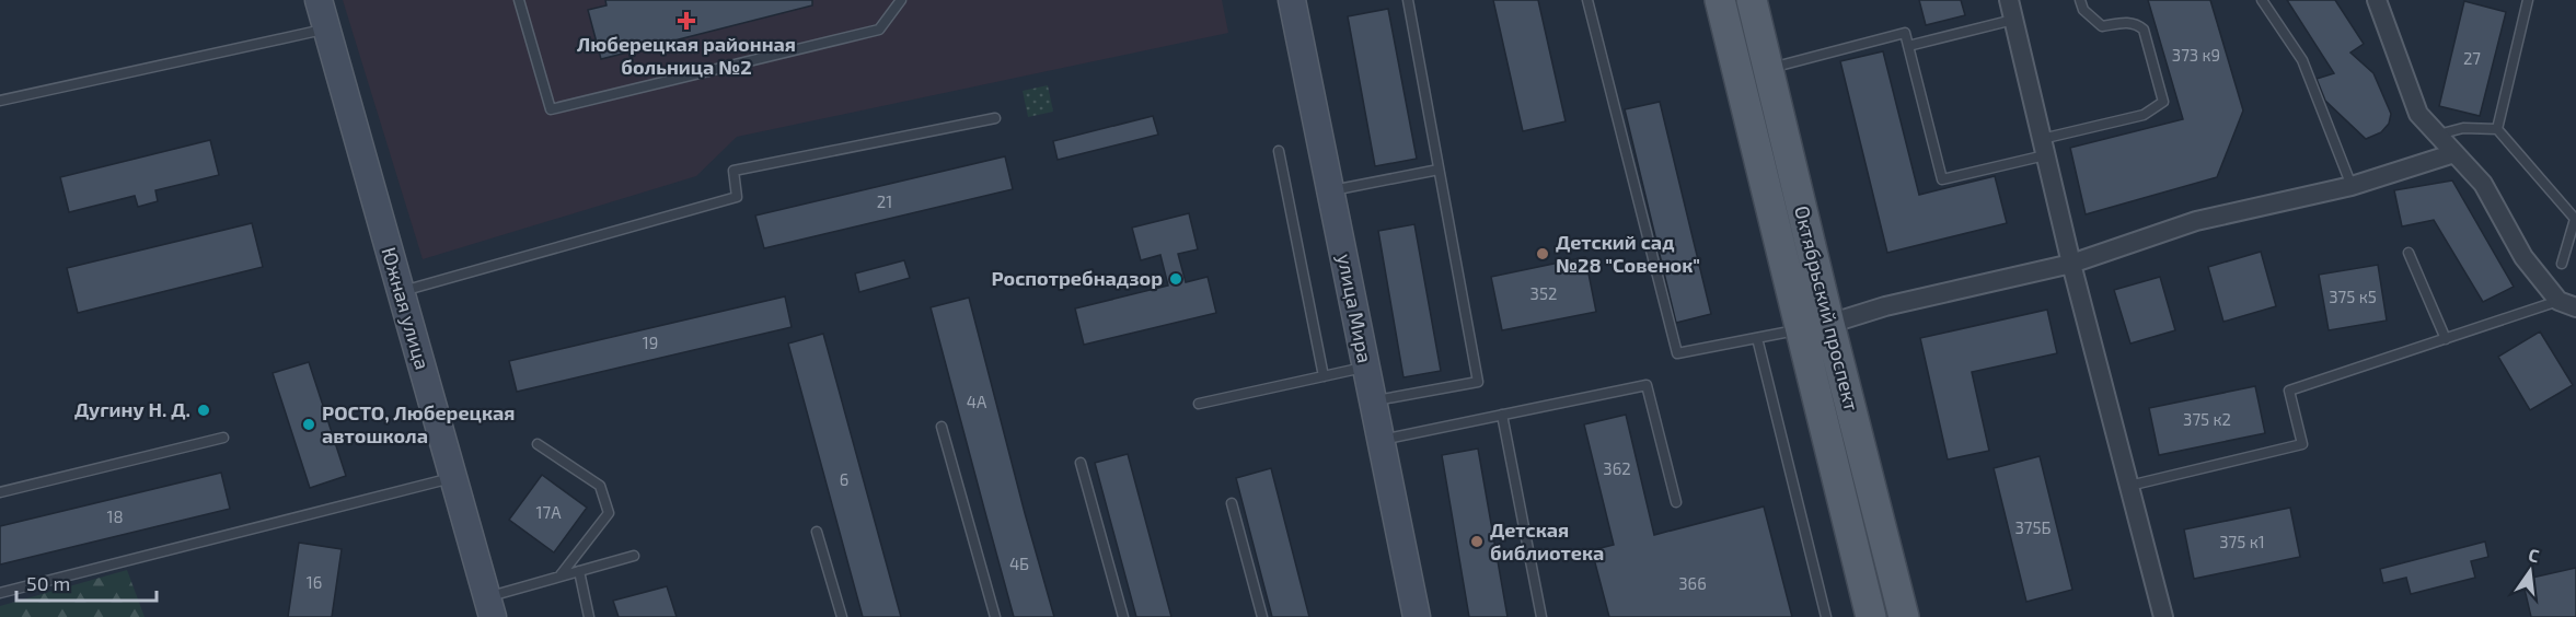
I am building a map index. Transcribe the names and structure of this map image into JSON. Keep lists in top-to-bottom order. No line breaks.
{"streets":{"main road":["Октябрьский проспект"],"street":["Южная улица","улица Мира"]},"places":{"health":["Люберецкая районная больница №2"],"other":["Детский сад №28 \"Совенок\"","Роспотребнадзор","Дугину Н. Д.","РОСТО, Люберецкая автошкола","Детская библиотека"]},"house_numbers":["373 к9","27","21","352","375 к5","19","4А","375 к2","362","6","17А","18","375Б","375 к1","4Б","16","366"],"scale_bar":"50 m","north":"top"}
